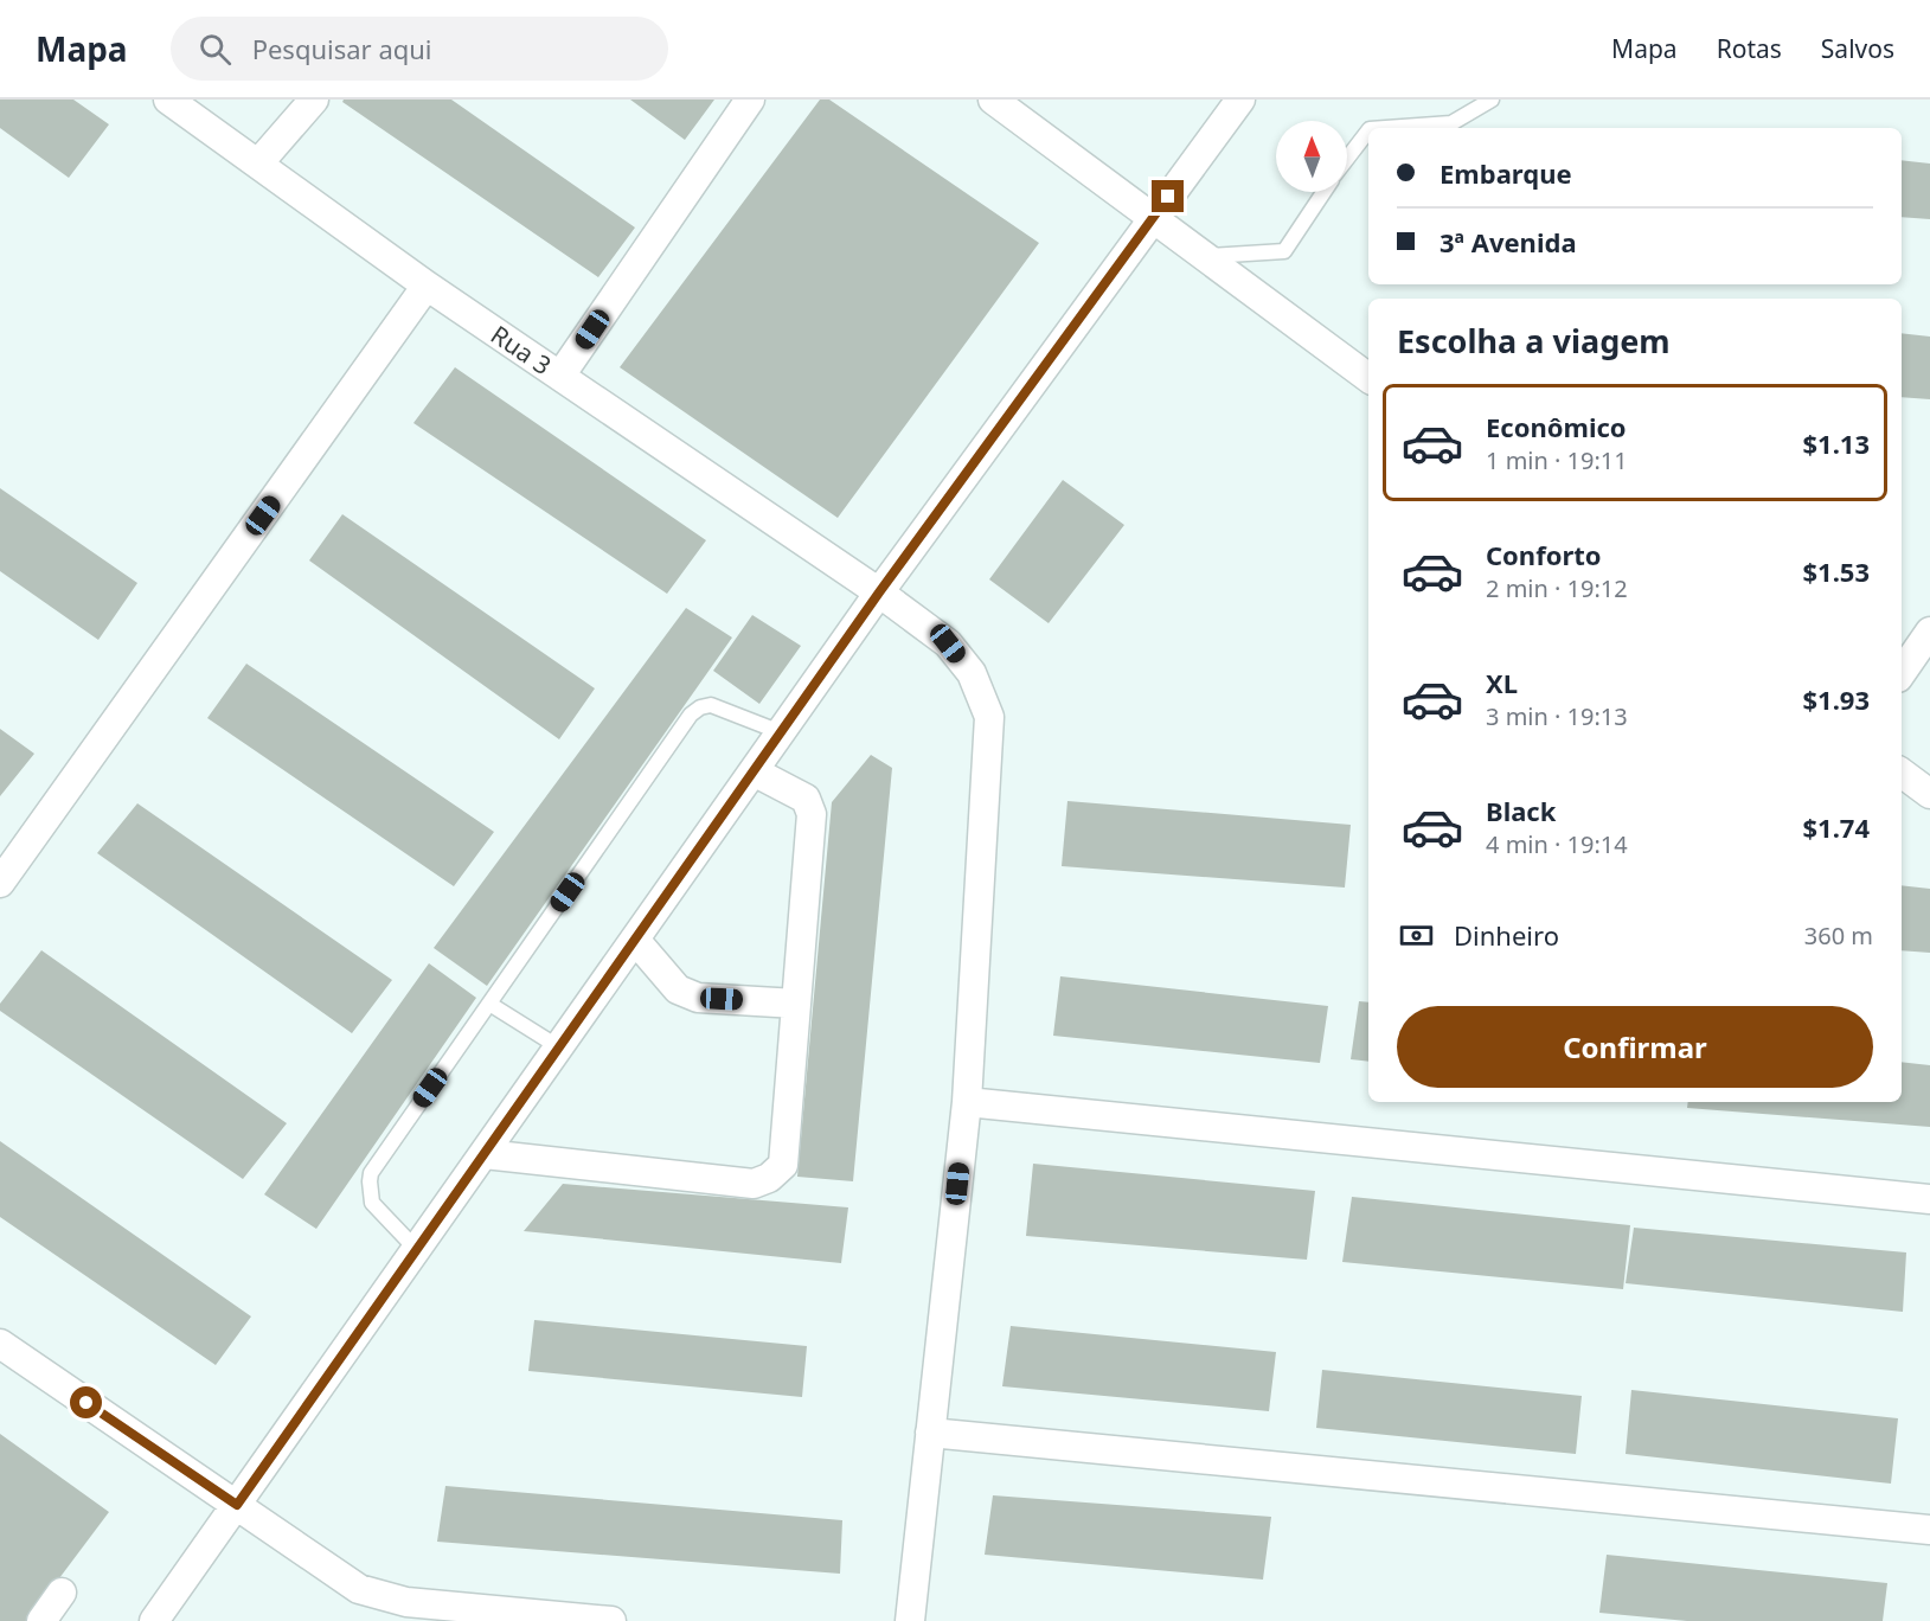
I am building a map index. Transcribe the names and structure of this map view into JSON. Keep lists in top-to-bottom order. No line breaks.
{"streets":{"street":["Rua 3"]},"north":"top","page":{"header":"Mapa","search":"Pesquisar aqui","nav":["Mapa","Rotas","Salvos"],"banner":["Embarque","3ª Avenida"],"heading":"Escolha a viagem","list":[{"name":"Econômico","note":"1 min · 19:11","value":"$1.13"},{"name":"Conforto","note":"2 min · 19:12","value":"$1.53"},{"name":"XL","note":"3 min · 19:13","value":"$1.93"},{"name":"Black","note":"4 min · 19:14","value":"$1.74"}],"pay":["Dinheiro","360 m"],"buttons":"Confirmar"}}
